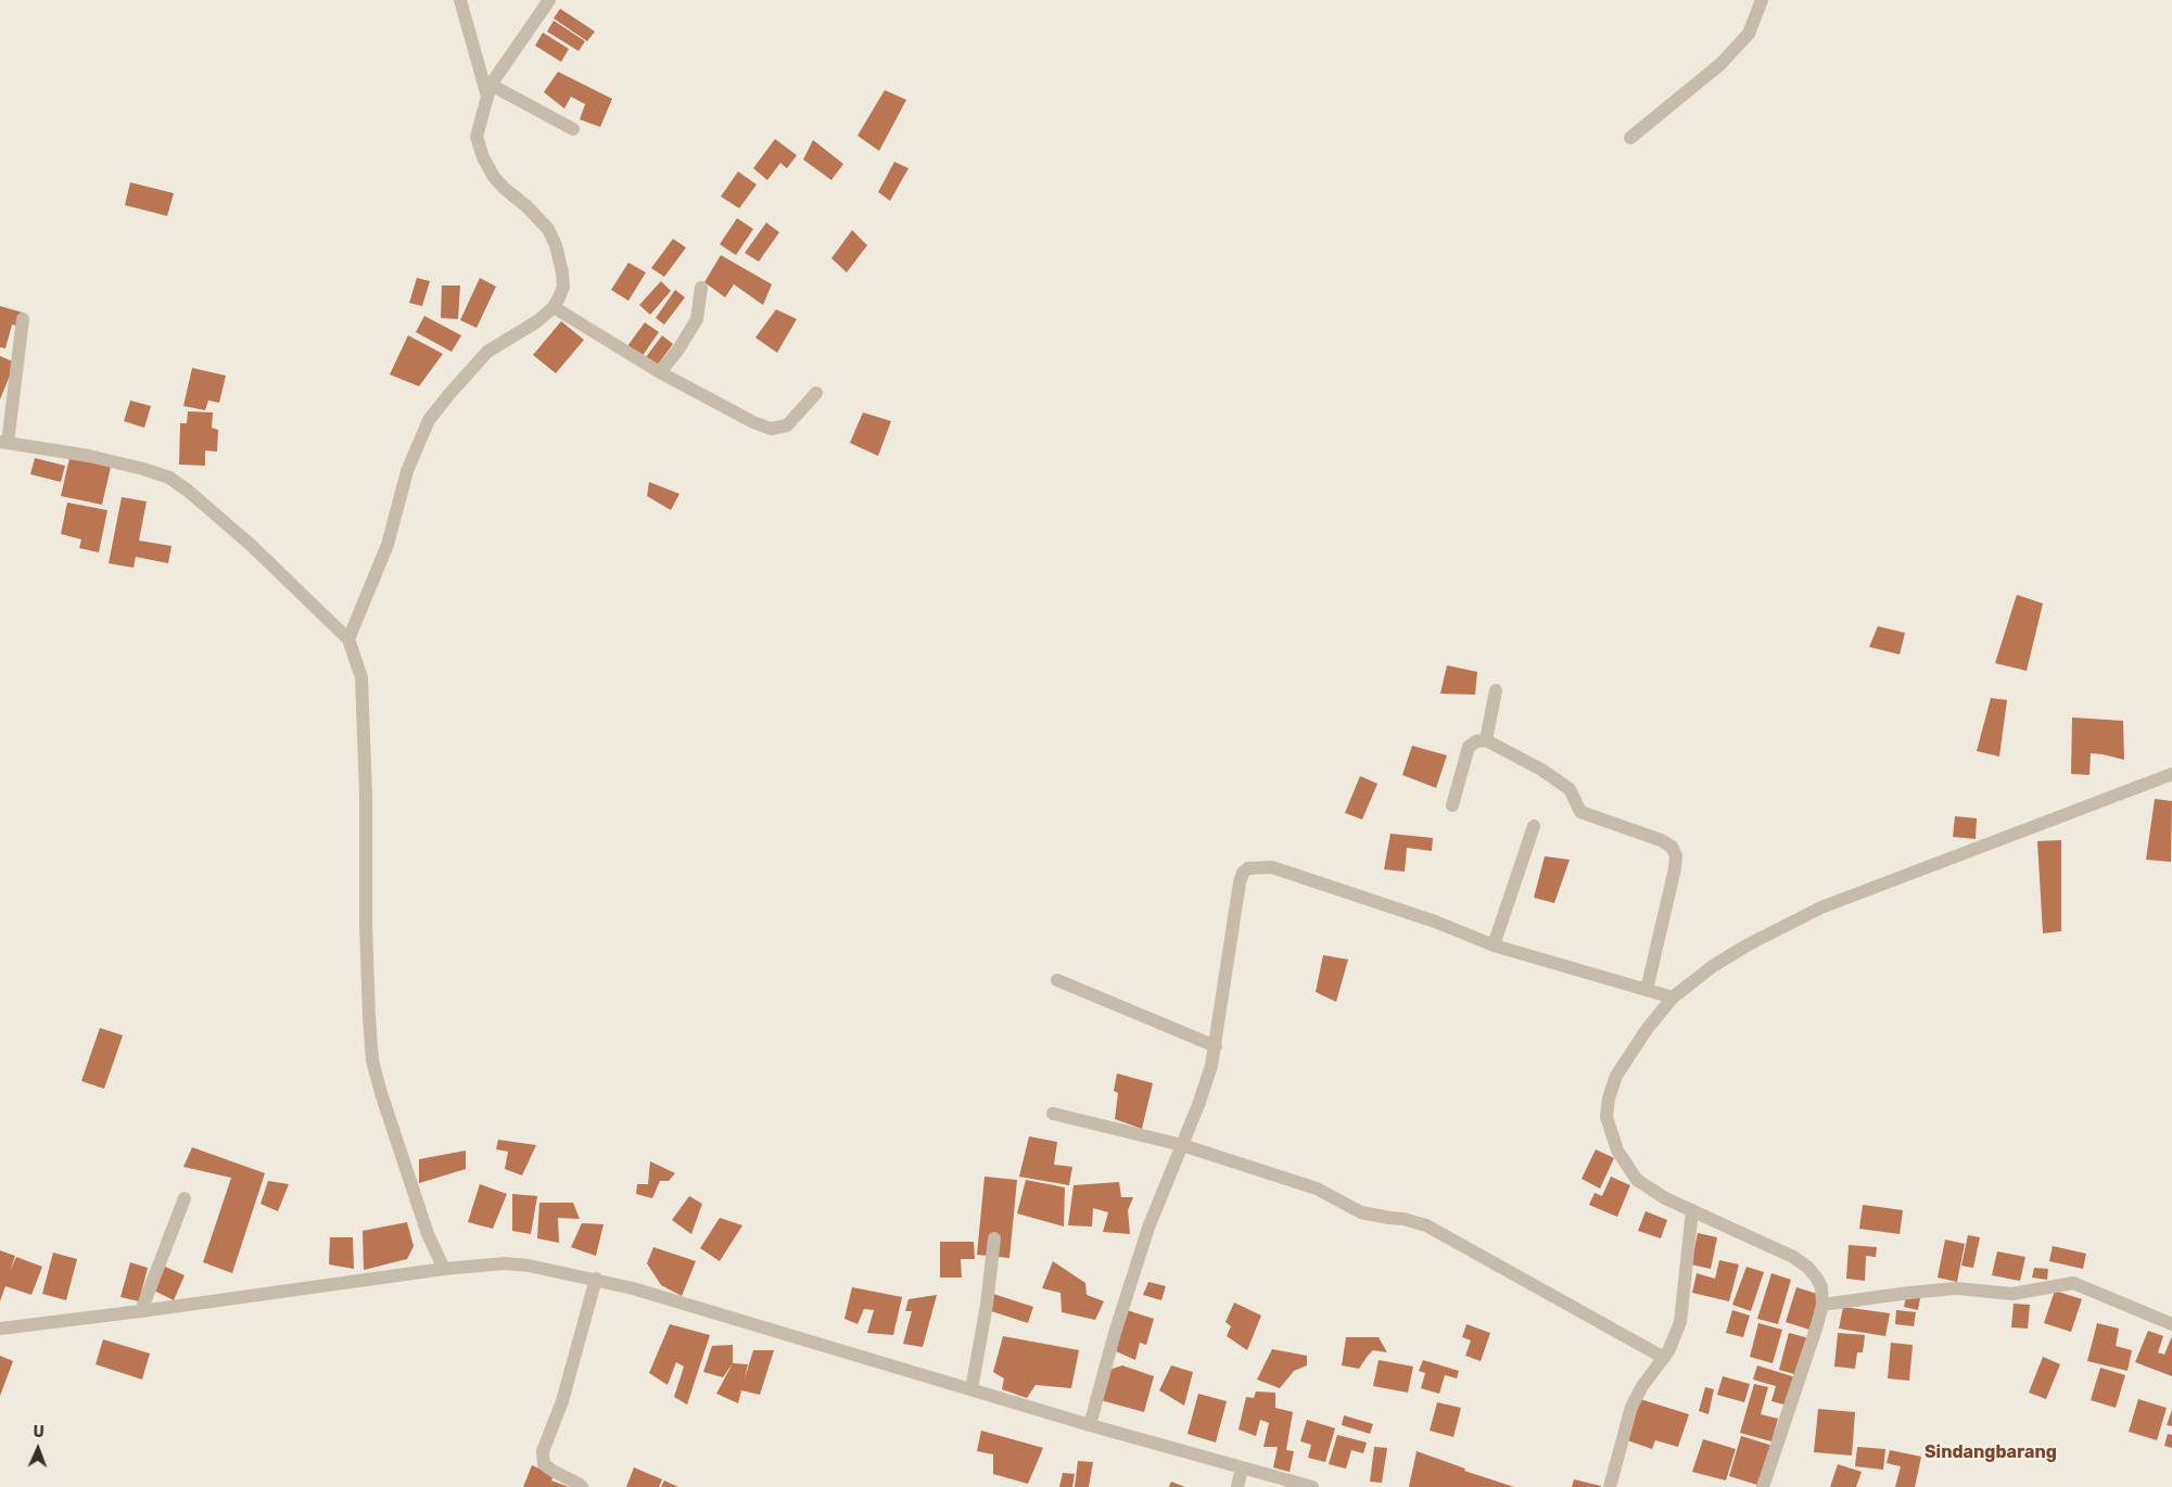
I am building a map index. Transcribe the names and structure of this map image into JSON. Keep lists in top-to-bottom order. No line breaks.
{"districts":["Sindangbarang"],"north":"top"}
